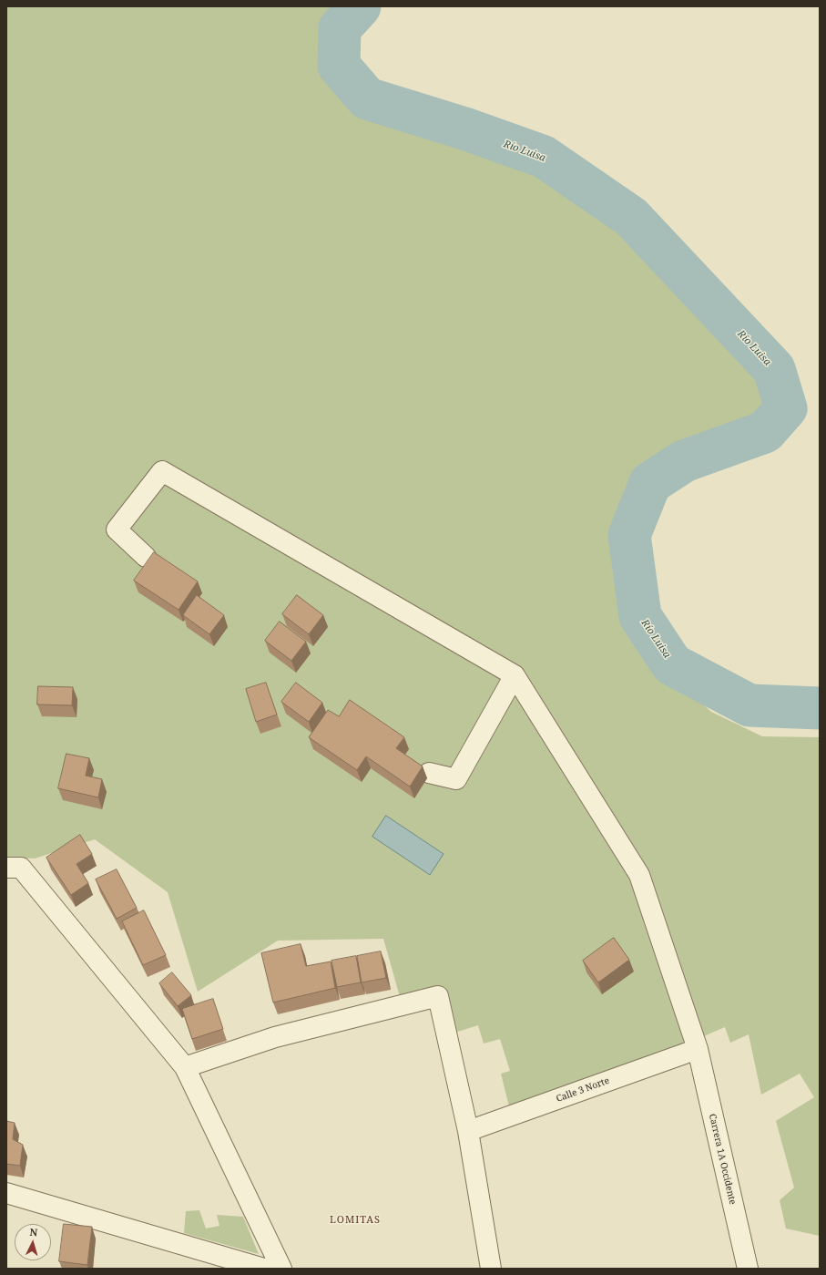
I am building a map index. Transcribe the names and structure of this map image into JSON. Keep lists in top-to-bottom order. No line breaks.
{"streets":{"street":["Calle 3 Norte","Carrera 1A Occidente"]},"crossings":[["Calle 3 Norte","Carrera 1A Occidente"]],"districts":["LOMITAS"],"water":["Río Luisa"],"north":"top"}
